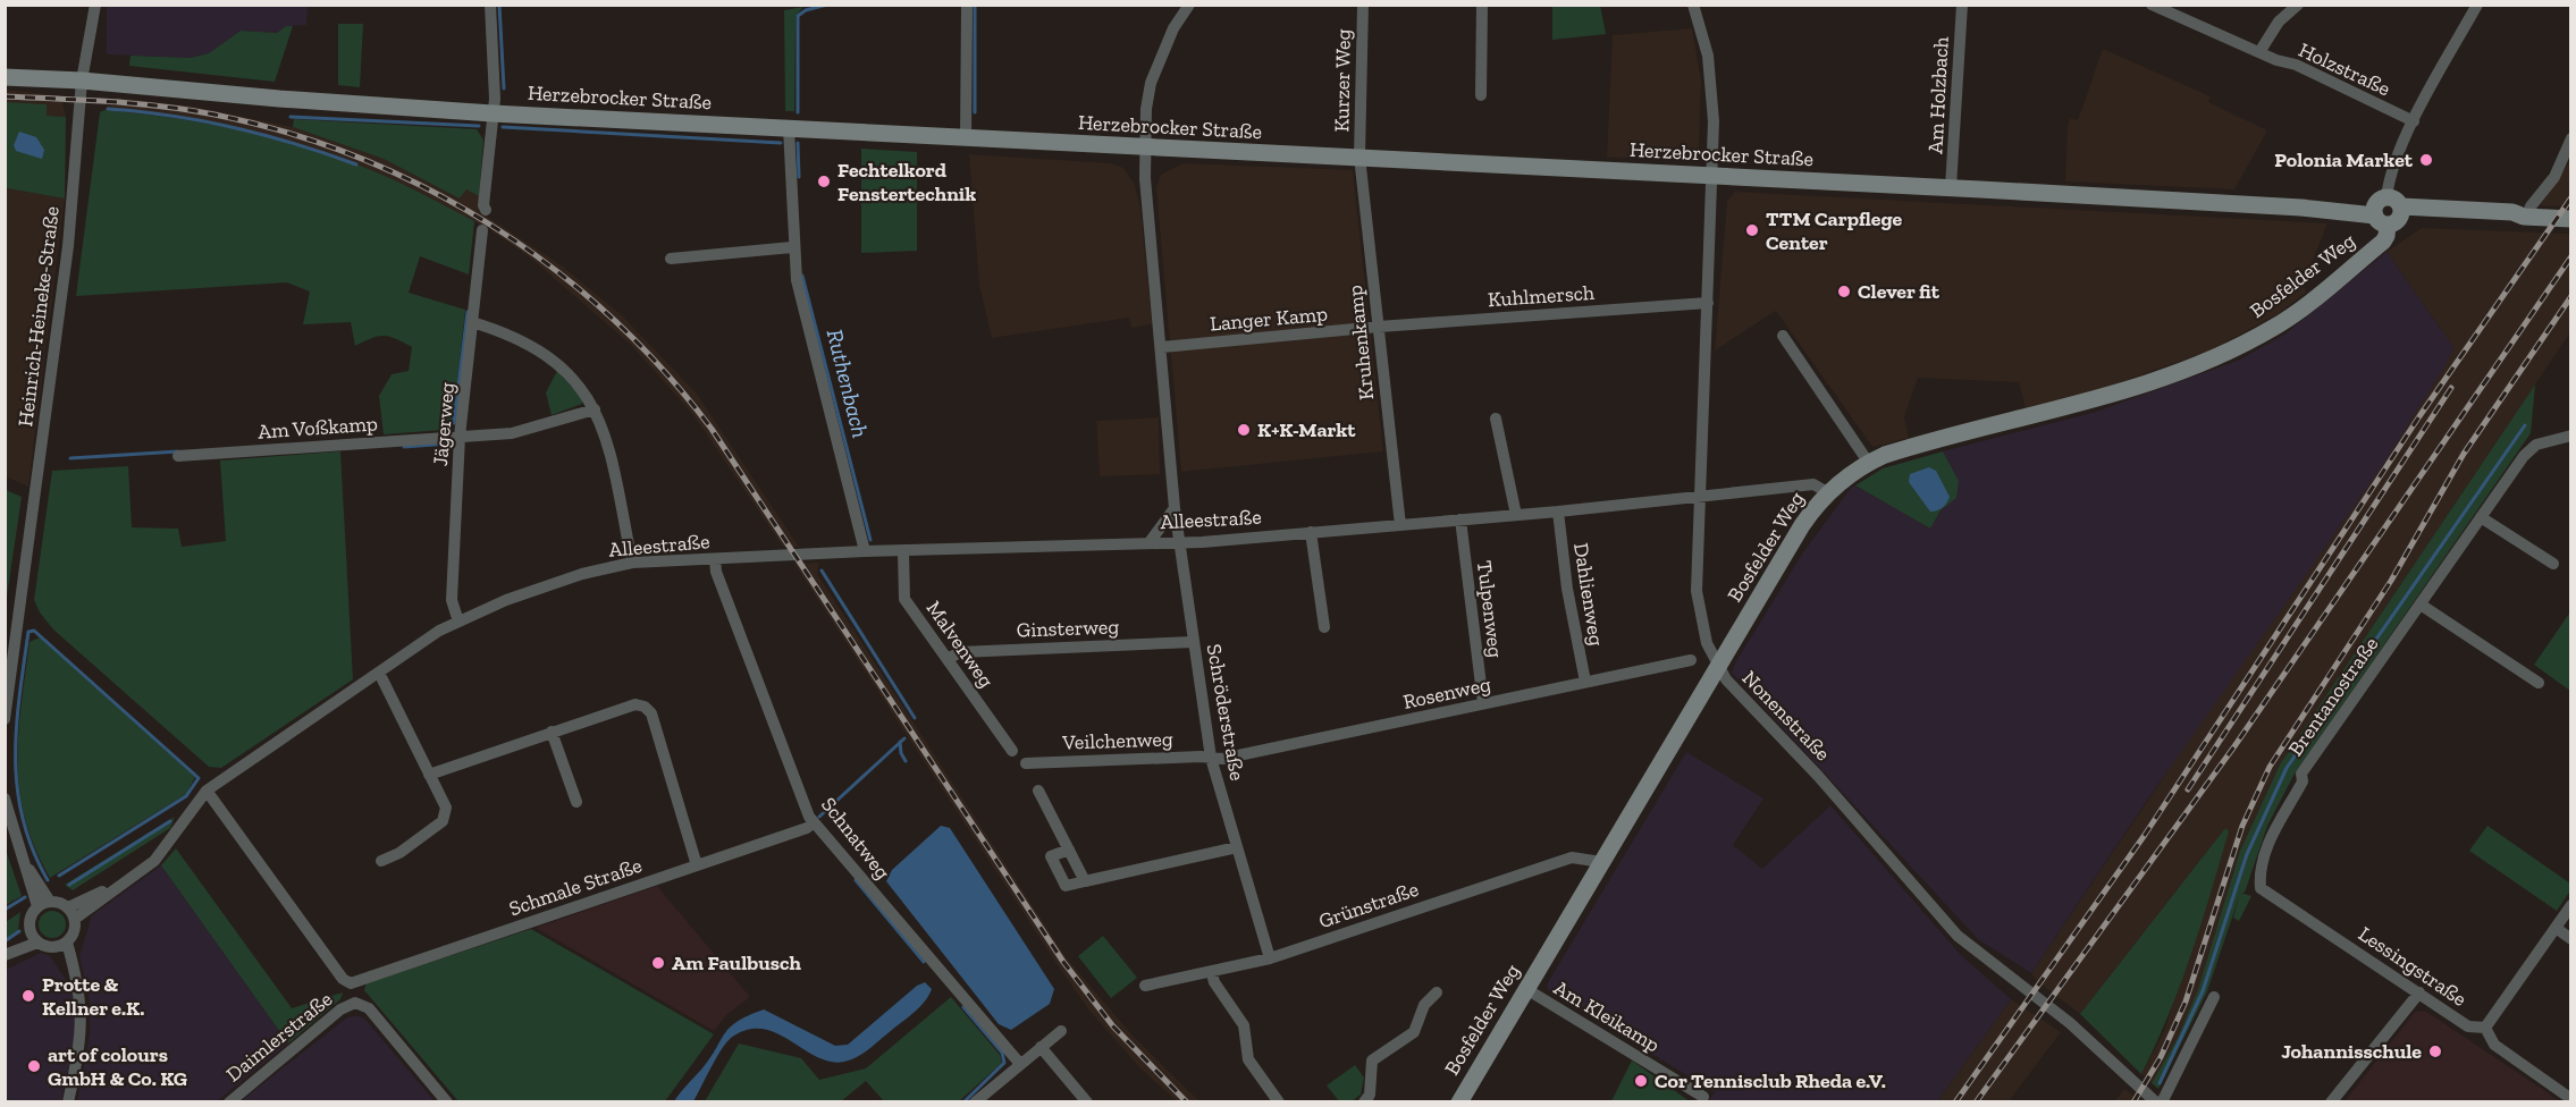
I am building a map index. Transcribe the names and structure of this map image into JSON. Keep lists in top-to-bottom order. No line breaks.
{"streets":{"main road":["Herzebrocker Straße","Bosfelder Weg"],"street":["Holzstraße","Kurzer Weg","Am Holzbach","Kuhlmersch","Heinrich-Heineke-Straße","Langer Kamp","Kruhenkamp","Jägerweg","Am Voßkamp","Alleestraße","Dahlienweg","Tulpenweg","Ginsterweg","Malvenweg","Rosenweg","Brentanostraße","Schröderstraße","Nonenstraße","Veilchenweg","Schnatweg","Schmale Straße","Grünstraße","Lessingstraße","Am Kleikamp","Daimlerstraße"]},"crossings":[["Kurzer Weg","Herzebrocker Straße"],["Kurzer Weg","Kruhenkamp"],["Am Holzbach","Herzebrocker Straße"],["Herzebrocker Straße","Bosfelder Weg"],["Herzebrocker Straße","Heinrich-Heineke-Straße"],["Herzebrocker Straße","Kruhenkamp"],["Herzebrocker Straße","Schröderstraße"],["Herzebrocker Straße","Nonenstraße"],["Bosfelder Weg","Alleestraße"],["Bosfelder Weg","Nonenstraße"],["Bosfelder Weg","Grünstraße"],["Bosfelder Weg","Am Kleikamp"],["Kuhlmersch","Langer Kamp"],["Kuhlmersch","Kruhenkamp"],["Kuhlmersch","Nonenstraße"],["Langer Kamp","Kruhenkamp"],["Langer Kamp","Schröderstraße"],["Kruhenkamp","Alleestraße"],["Jägerweg","Am Voßkamp"],["Jägerweg","Alleestraße"],["Alleestraße","Dahlienweg"],["Alleestraße","Tulpenweg"],["Alleestraße","Malvenweg"],["Alleestraße","Schröderstraße"],["Alleestraße","Nonenstraße"],["Alleestraße","Schnatweg"],["Alleestraße","Schmale Straße"],["Dahlienweg","Rosenweg"],["Tulpenweg","Rosenweg"],["Ginsterweg","Malvenweg"],["Ginsterweg","Schröderstraße"],["Rosenweg","Schröderstraße"],["Rosenweg","Veilchenweg"],["Brentanostraße","Lessingstraße"],["Schröderstraße","Veilchenweg"],["Schröderstraße","Grünstraße"],["Schnatweg","Schmale Straße"]],"water":["Ruthenbach"],"places":["Polonia Market","Fechtelkord Fenstertechnik","TTM Carpflege Center","Clever fit","K+K-Markt","Am Faulbusch","Protte & Kellner e.K.","Johannisschule","art of colours GmbH & Co. KG","Cor Tennisclub Rheda e.V."]}
